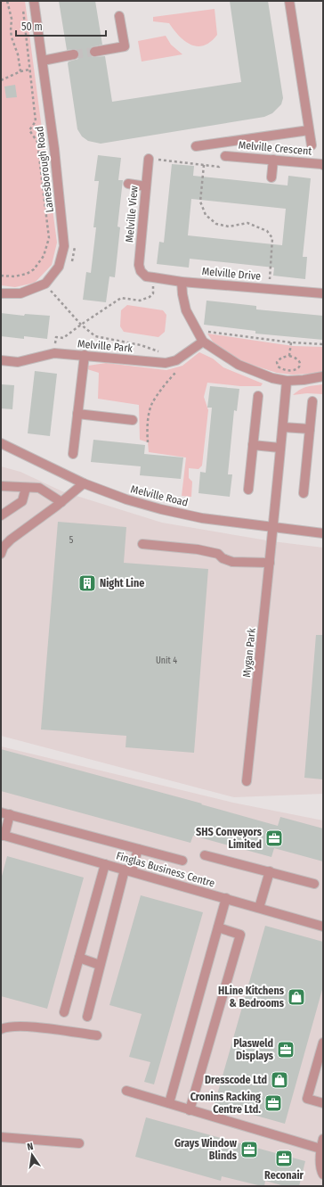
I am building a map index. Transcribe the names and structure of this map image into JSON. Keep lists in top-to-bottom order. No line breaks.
{"streets":{"street":["Melville Crescent","Lanesborough Road","Melville View","Melville Drive","Melville Park","Melville Road","Mygan Park","Finglas Business Centre"]},"crossings":[["Melville View","Melville Drive"],["Melville Road","Mygan Park"]],"places":{"building":["Night Line"],"office":["SHS Conveyors Limited","Plasweld Displays","Cronins Racking Centre Ltd.","Grays Window Blinds","Reconair"],"shop":["HLine Kitchens & Bedrooms","Dresscode Ltd"]},"house_numbers":["5","Unit 4"],"scale_bar":"50 m","north":"top"}
